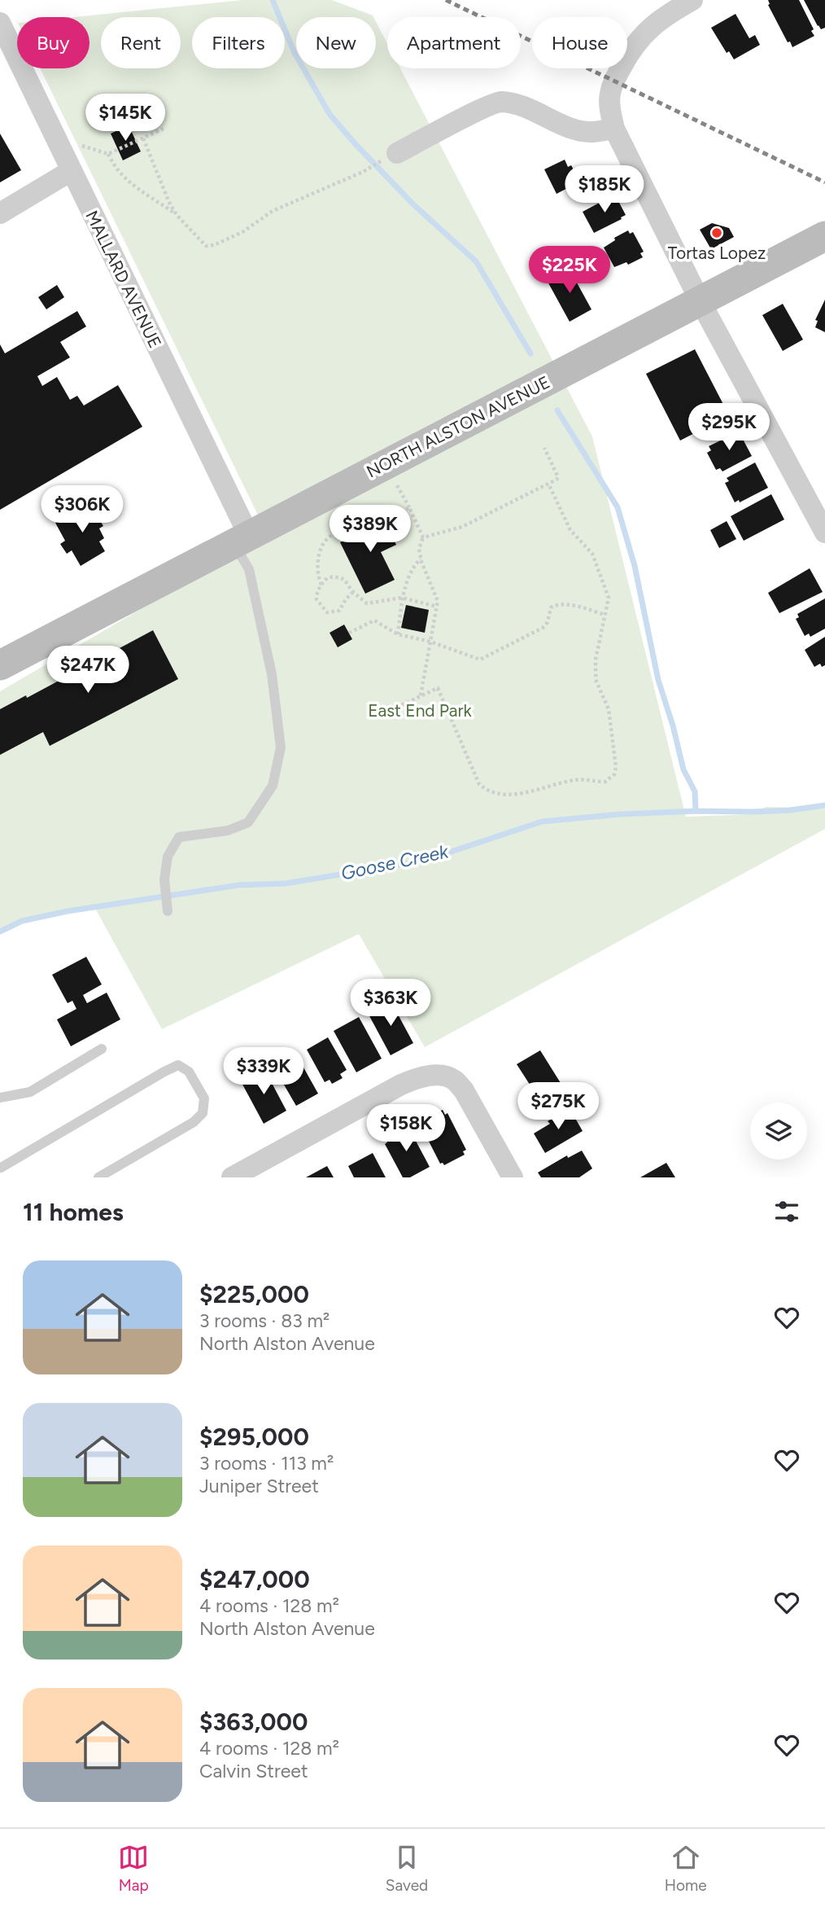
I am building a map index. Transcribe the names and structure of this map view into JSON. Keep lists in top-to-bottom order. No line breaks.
{"streets":{"main road":["NORTH ALSTON AVENUE"],"street":["MALLARD AVENUE"]},"crossings":[["MALLARD AVENUE","NORTH ALSTON AVENUE"]],"water":["Goose Creek"],"parks":["East End Park"],"places":["Tortas Lopez"],"page":{"chip":["Buy","Rent","Filters","New","Apartment","House"],"price":["$145K","$185K","$225K","$295K","$306K","$389K","$247K","$363K","$339K","$275K","$158K"],"heading":"11 homes","list":[{"name":"$225,000","note":"3 rooms · 83 m² · North Alston Avenue"},{"name":"$295,000","note":"3 rooms · 113 m² · Juniper Street"},{"name":"$247,000","note":"4 rooms · 128 m² · North Alston Avenue"},{"name":"$363,000","note":"4 rooms · 128 m² · Calvin Street"}],"tabs":["Map","Saved","Home"]}}
